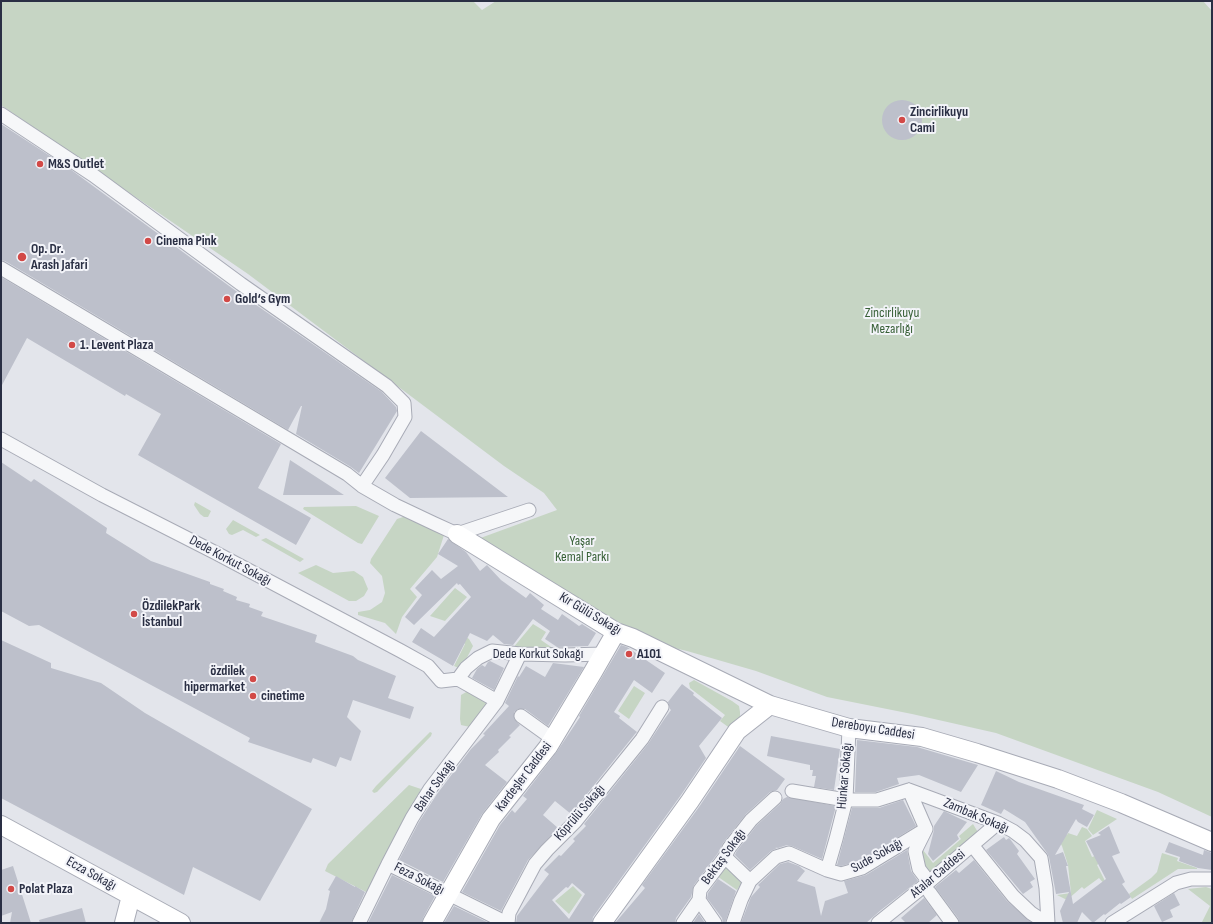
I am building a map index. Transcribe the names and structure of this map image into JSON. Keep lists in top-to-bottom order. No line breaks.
{"streets":{"street":["Dede Korkut Sokağı","Kır Gülü Sokağı","Dereboyu Caddesi","Hünkar Sokağı","Kardeşler Caddesi","Bahar Sokağı","Köprülü Sokağı","Zambak Sokağı","Sude Sokağı","Bektaş Sokağı","Ecza Sokağı","Atalar Caddesi","Feza Sokağı"]},"crossings":[["Dede Korkut Sokağı","Kardeşler Caddesi"],["Dede Korkut Sokağı","Bahar Sokağı"],["Kır Gülü Sokağı","Dereboyu Caddesi"],["Kır Gülü Sokağı","Kardeşler Caddesi"],["Dereboyu Caddesi","Hünkar Sokağı"],["Hünkar Sokağı","Sude Sokağı"],["Kardeşler Caddesi","Feza Sokağı"],["Bahar Sokağı","Feza Sokağı"],["Köprülü Sokağı","Feza Sokağı"],["Zambak Sokağı","Atalar Caddesi"]],"parks":["Zincirlikuyu Mezarlığı","Yaşar Kemal Parkı"],"places":["Zincirlikuyu Cami","M&S Outlet","Cinema Pink","Op. Dr. Arash Jafari","Gold‘s Gym","1. Levent Plaza","ÖzdilekPark İstanbul","A101","özdilek hipermarket","cinetime","Polat Plaza"]}
